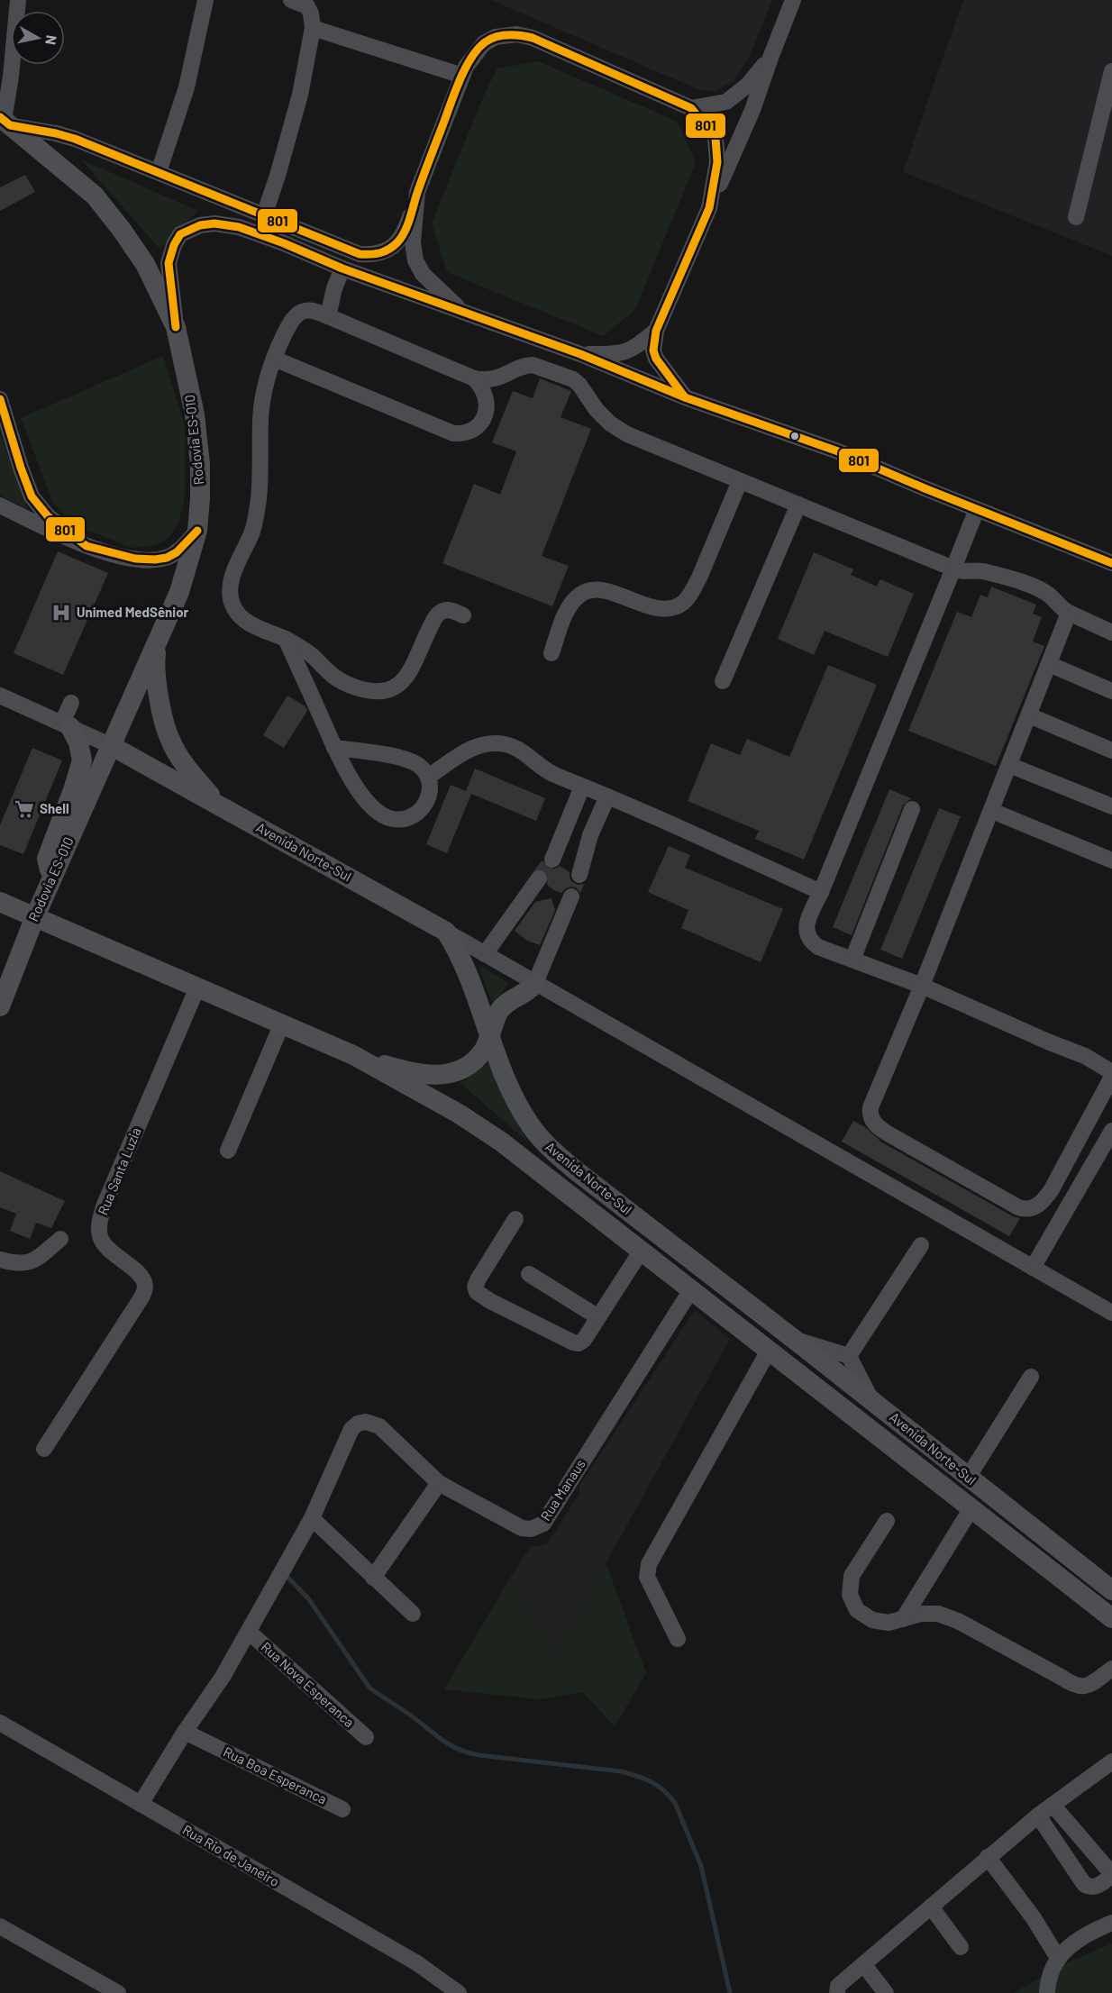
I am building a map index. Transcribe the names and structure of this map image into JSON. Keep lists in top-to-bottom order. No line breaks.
{"streets":{"main road":["Rodovia ES-010","Avenida Norte-Sul"],"street":["Rua Santa Luzia","Rua Manaus","Rua Nova Esperanca","Rua Boa Esperanca","Rua Rio de Janeiro"]},"crossings":[["Rodovia ES-010","Avenida Norte-Sul"],["Avenida Norte-Sul","Rua Santa Luzia"],["Avenida Norte-Sul","Rua Manaus"]],"places":{"hospital":["Unimed MedSênior"],"supermarket":["Shell"]},"lines":["transit line 801"],"north":"right"}
